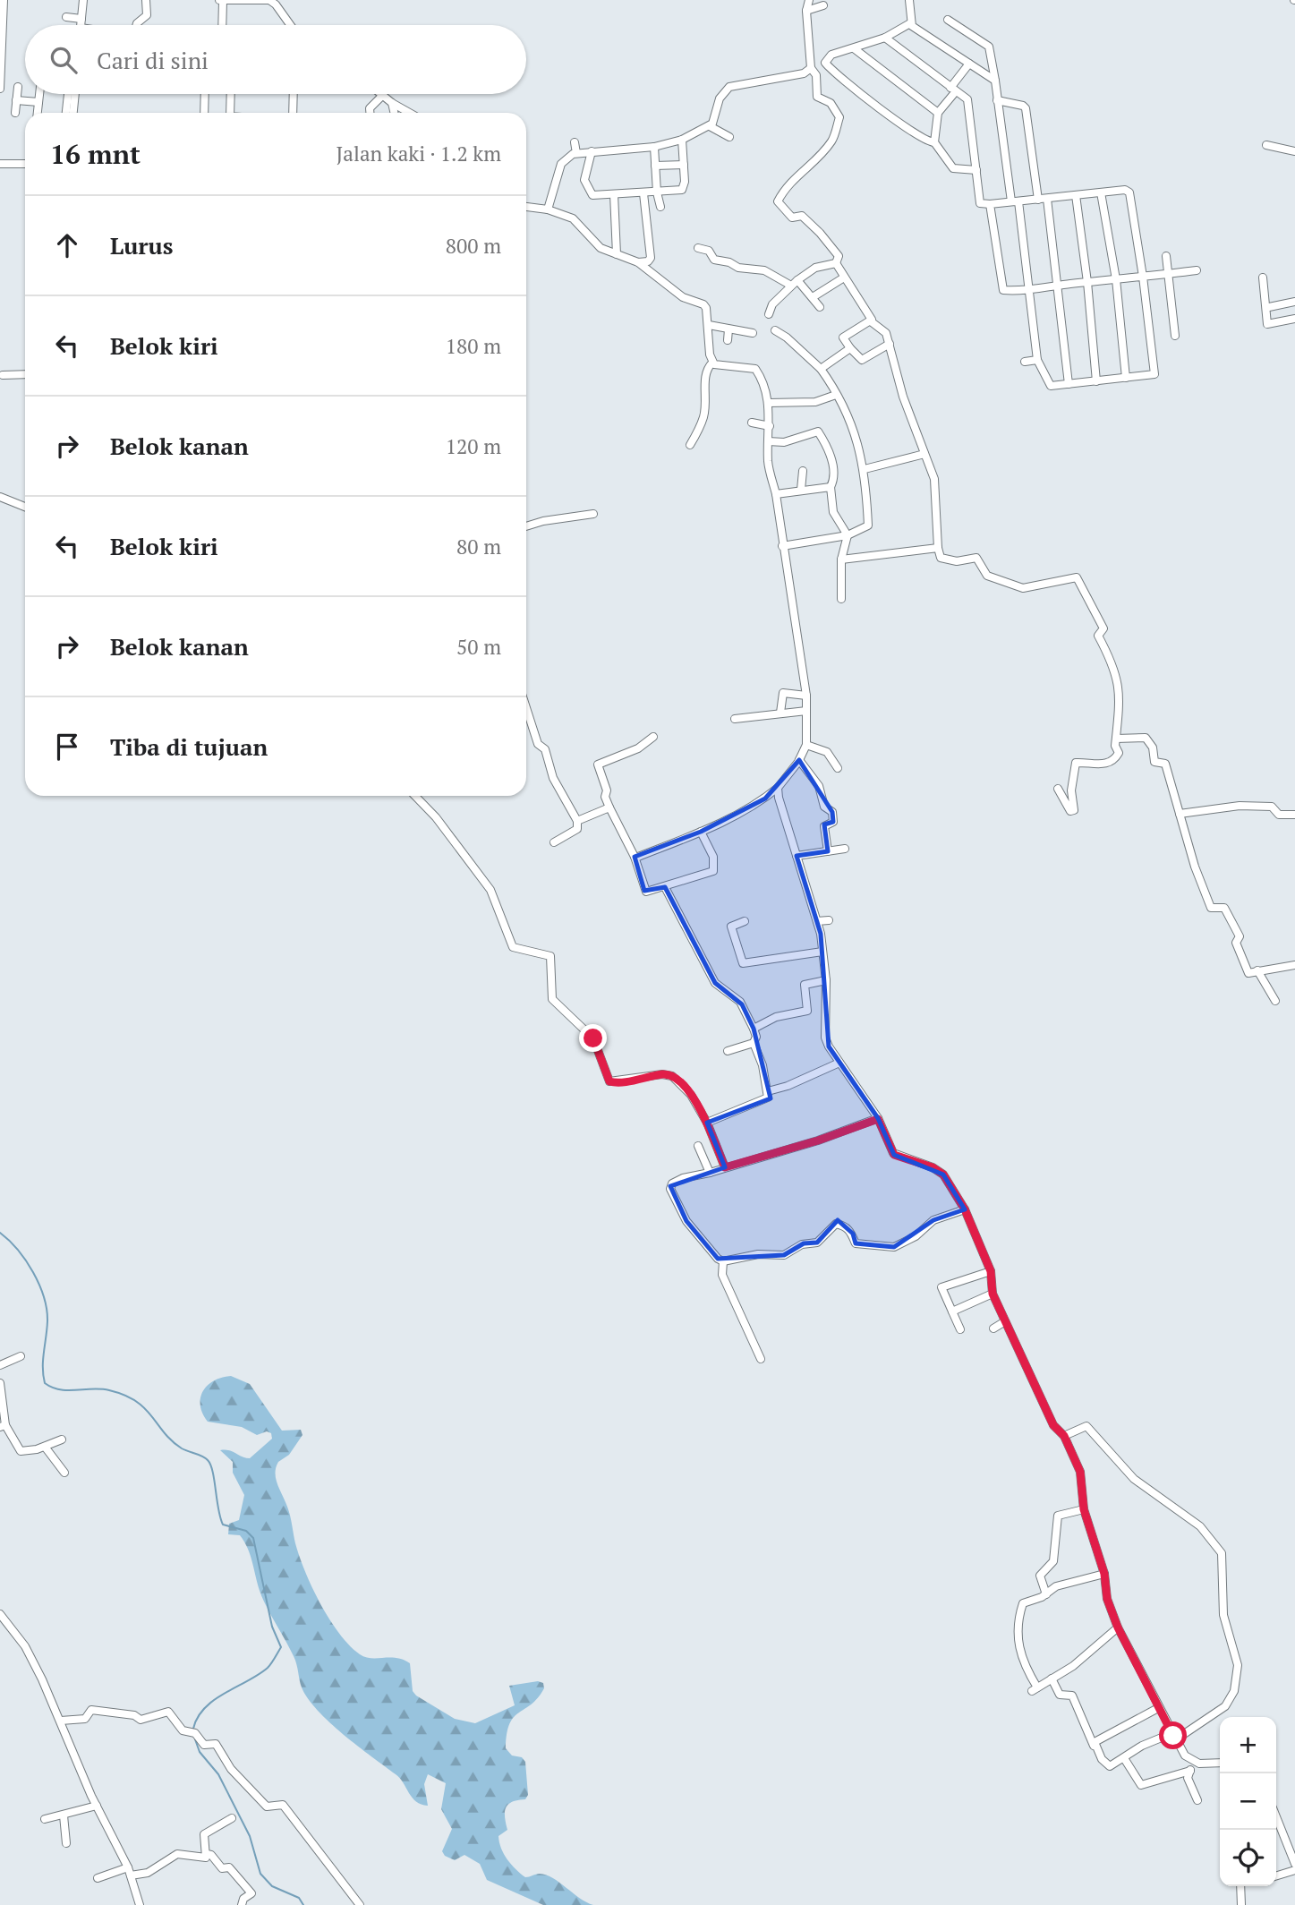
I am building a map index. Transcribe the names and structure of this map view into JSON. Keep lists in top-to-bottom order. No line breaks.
{"page":{"search":"Cari di sini","heading":["16 mnt","Jalan kaki · 1.2 km"],"list":[["Lurus","800 m"],["Belok kiri","180 m"],["Belok kanan","120 m"],["Belok kiri","80 m"],["Belok kanan","50 m"],"Tiba di tujuan"],"map_buttons":["+","−"]}}
